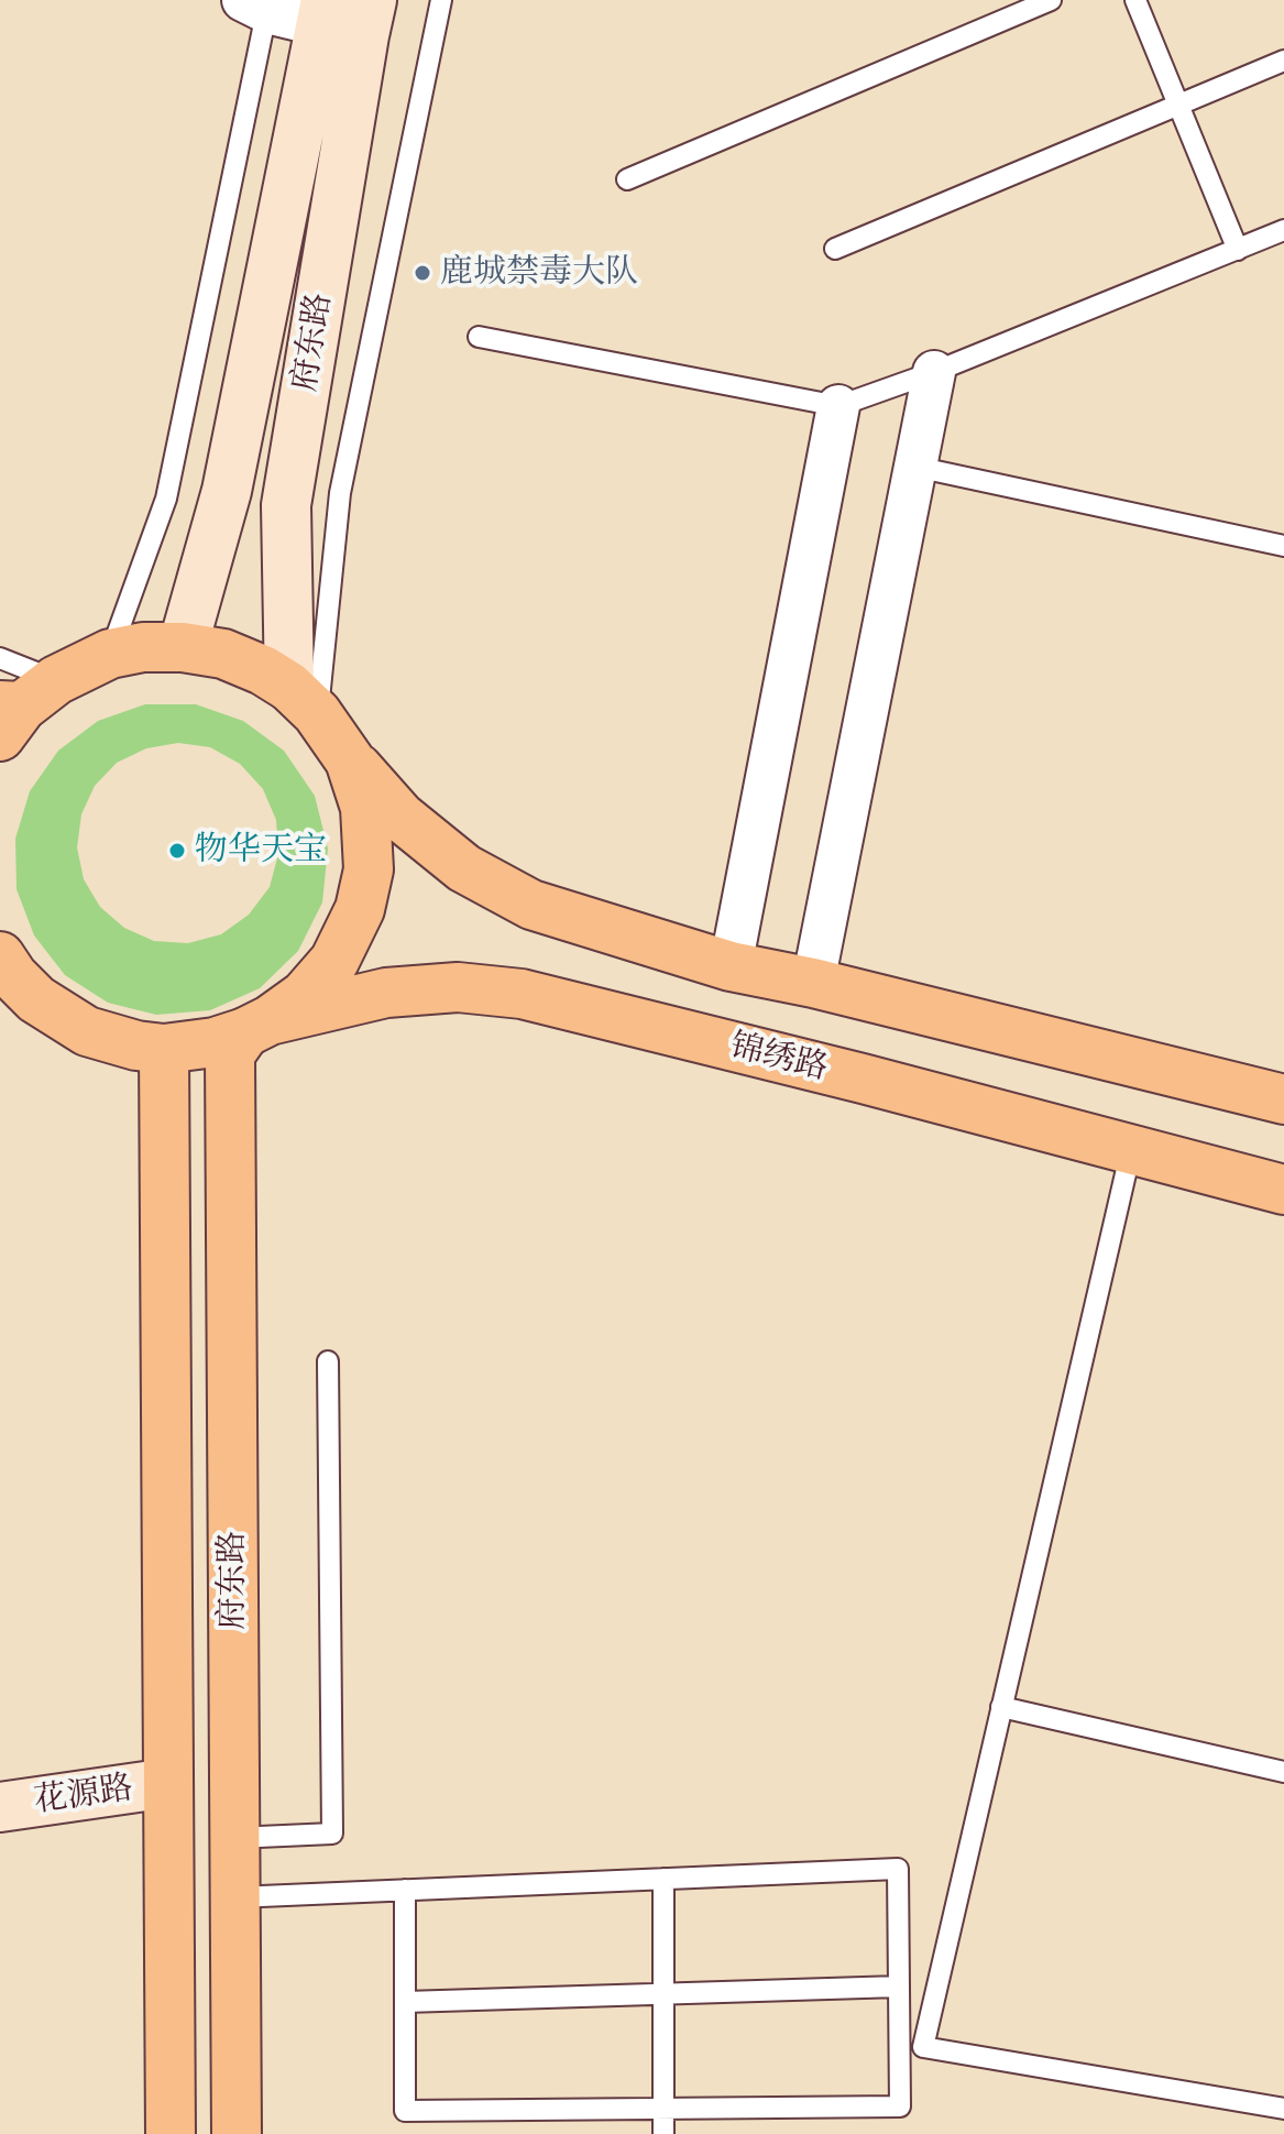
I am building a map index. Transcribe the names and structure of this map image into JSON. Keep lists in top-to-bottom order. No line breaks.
{"streets":{"main road":["府东路","锦绣路","花源路"]},"crossings":[["府东路","锦绣路"],["府东路","花源路"]],"places":["鹿城禁毒大队","物华天宝"]}
